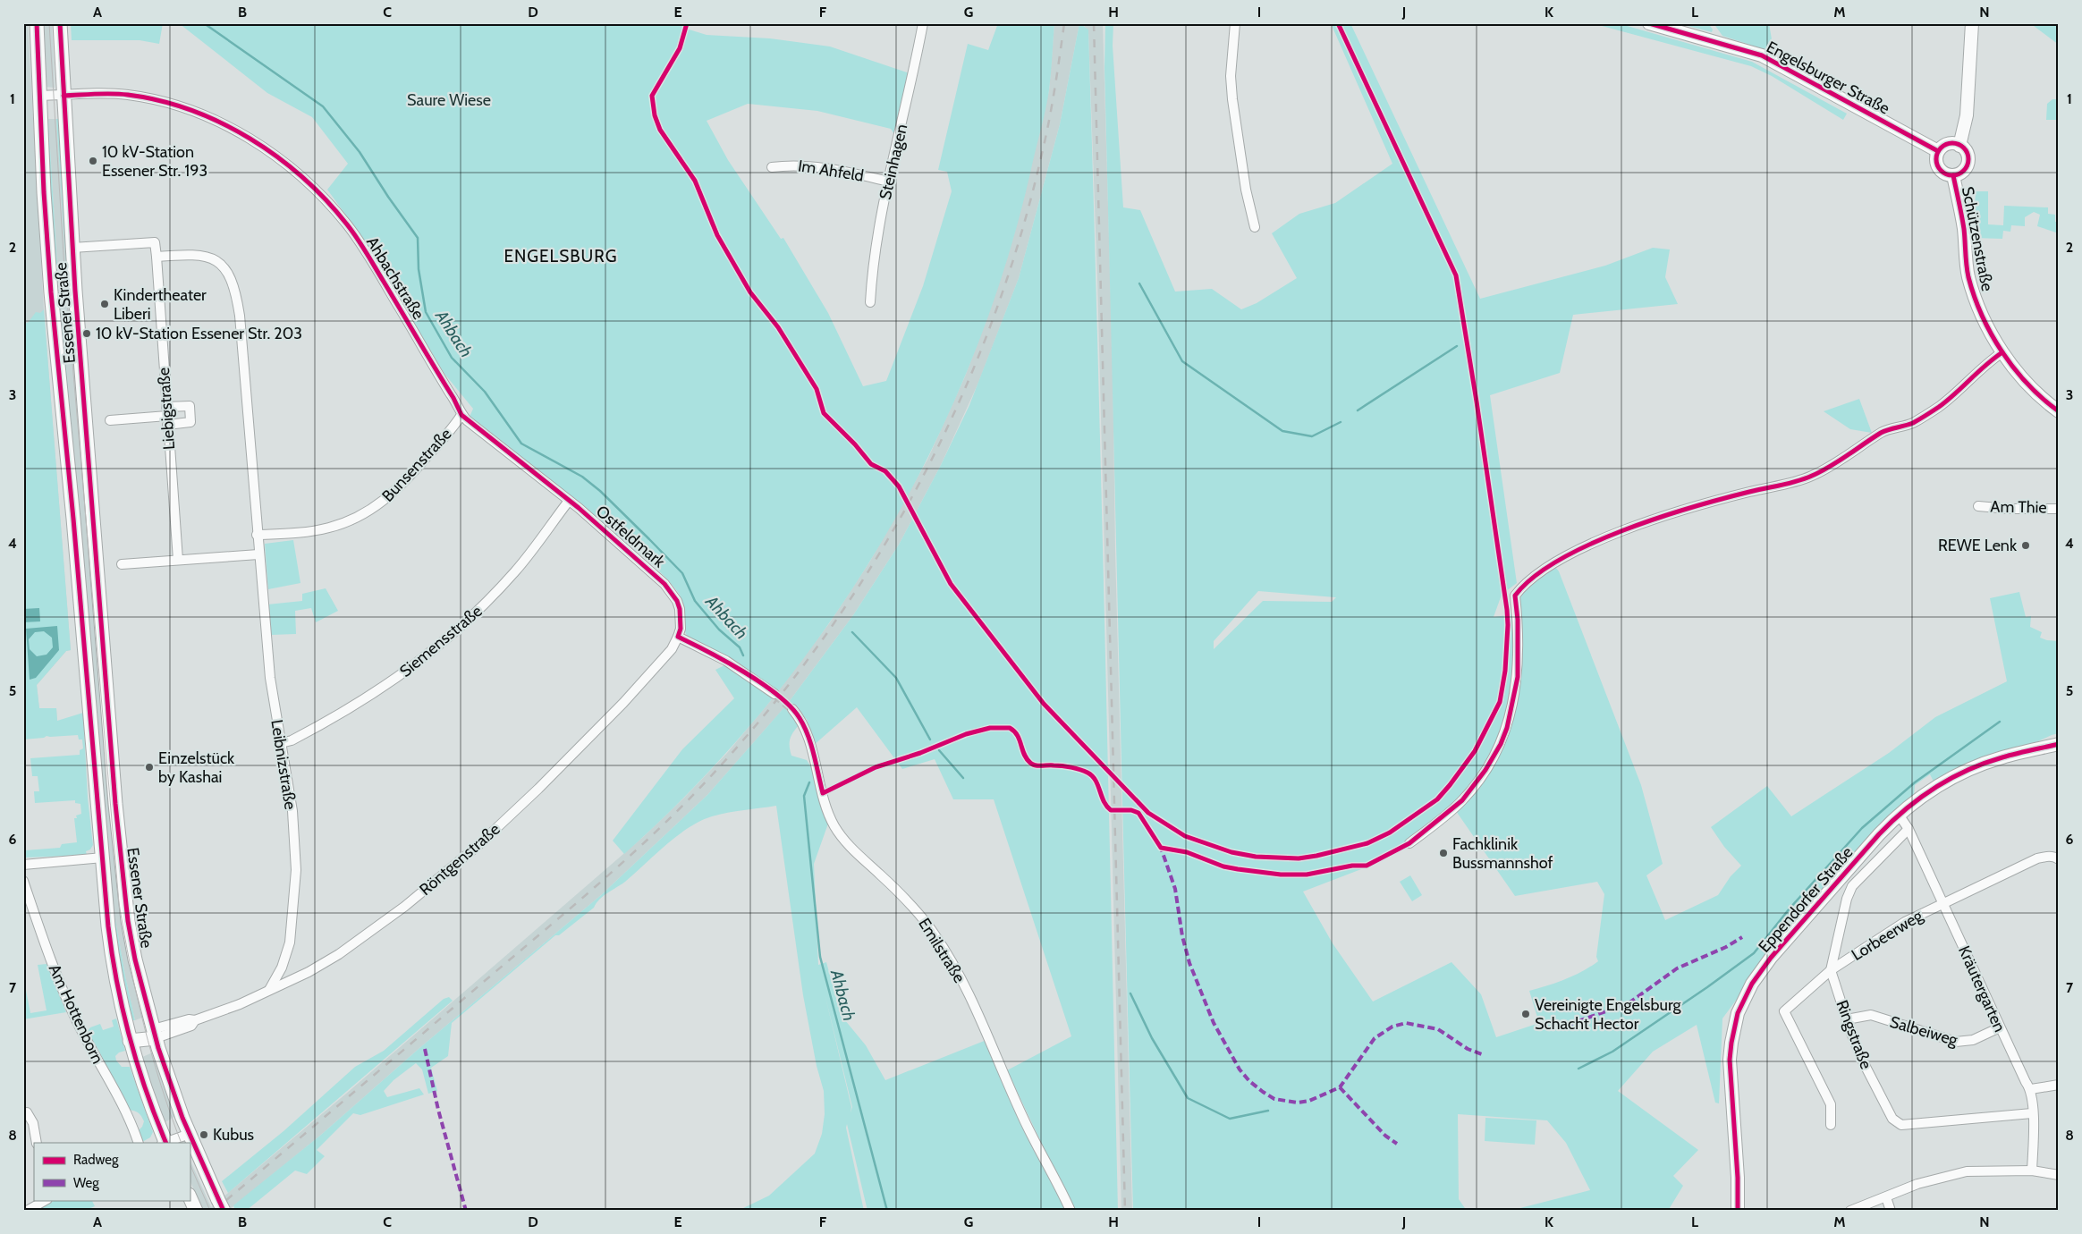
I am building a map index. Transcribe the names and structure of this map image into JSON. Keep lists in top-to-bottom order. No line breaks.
{"streets":{"main road":["Essener Straße"],"street":["Engelsburger Straße","Steinhagen","Im Ahfeld","Schützenstraße","Ahbachstraße","Liebigstraße","Bunsenstraße","Am Thie","Ostfeldmark","Siemensstraße","Leibnizstraße","Röntgenstraße","Eppendorfer Straße","Lorbeerweg","Emilstraße","Kräutergarten","Am Hottenborn","Salbeiweg","Ringstraße"]},"crossings":[["Engelsburger Straße","Schützenstraße"],["Steinhagen","Im Ahfeld"],["Ahbachstraße","Essener Straße"],["Ahbachstraße","Bunsenstraße"],["Ahbachstraße","Ostfeldmark"],["Ahbachstraße","Siemensstraße"],["Essener Straße","Röntgenstraße"],["Liebigstraße","Leibnizstraße"],["Bunsenstraße","Leibnizstraße"],["Ostfeldmark","Siemensstraße"],["Ostfeldmark","Röntgenstraße"],["Siemensstraße","Leibnizstraße"],["Leibnizstraße","Röntgenstraße"],["Eppendorfer Straße","Kräutergarten"],["Lorbeerweg","Kräutergarten"],["Lorbeerweg","Ringstraße"],["Kräutergarten","Salbeiweg"],["Kräutergarten","Ringstraße"],["Salbeiweg","Ringstraße"]],"districts":["ENGELSBURG"],"water":["Ahbach"],"parks":["Saure Wiese"],"places":["10 kV-Station Essener Str. 193","Kindertheater Liberi","10 kV-Station Essener Str. 203","REWE Lenk","Einzelstück by Kashai","Fachklinik Bussmannshof","Vereinigte Engelsburg Schacht Hector","Kubus"],"legend":["Radweg","Weg"],"grid":{"columns":["A","B","C","D","E","F","G","H","I","J","K","L","M","N"],"rows":["1","2","3","4","5","6","7","8"]}}
